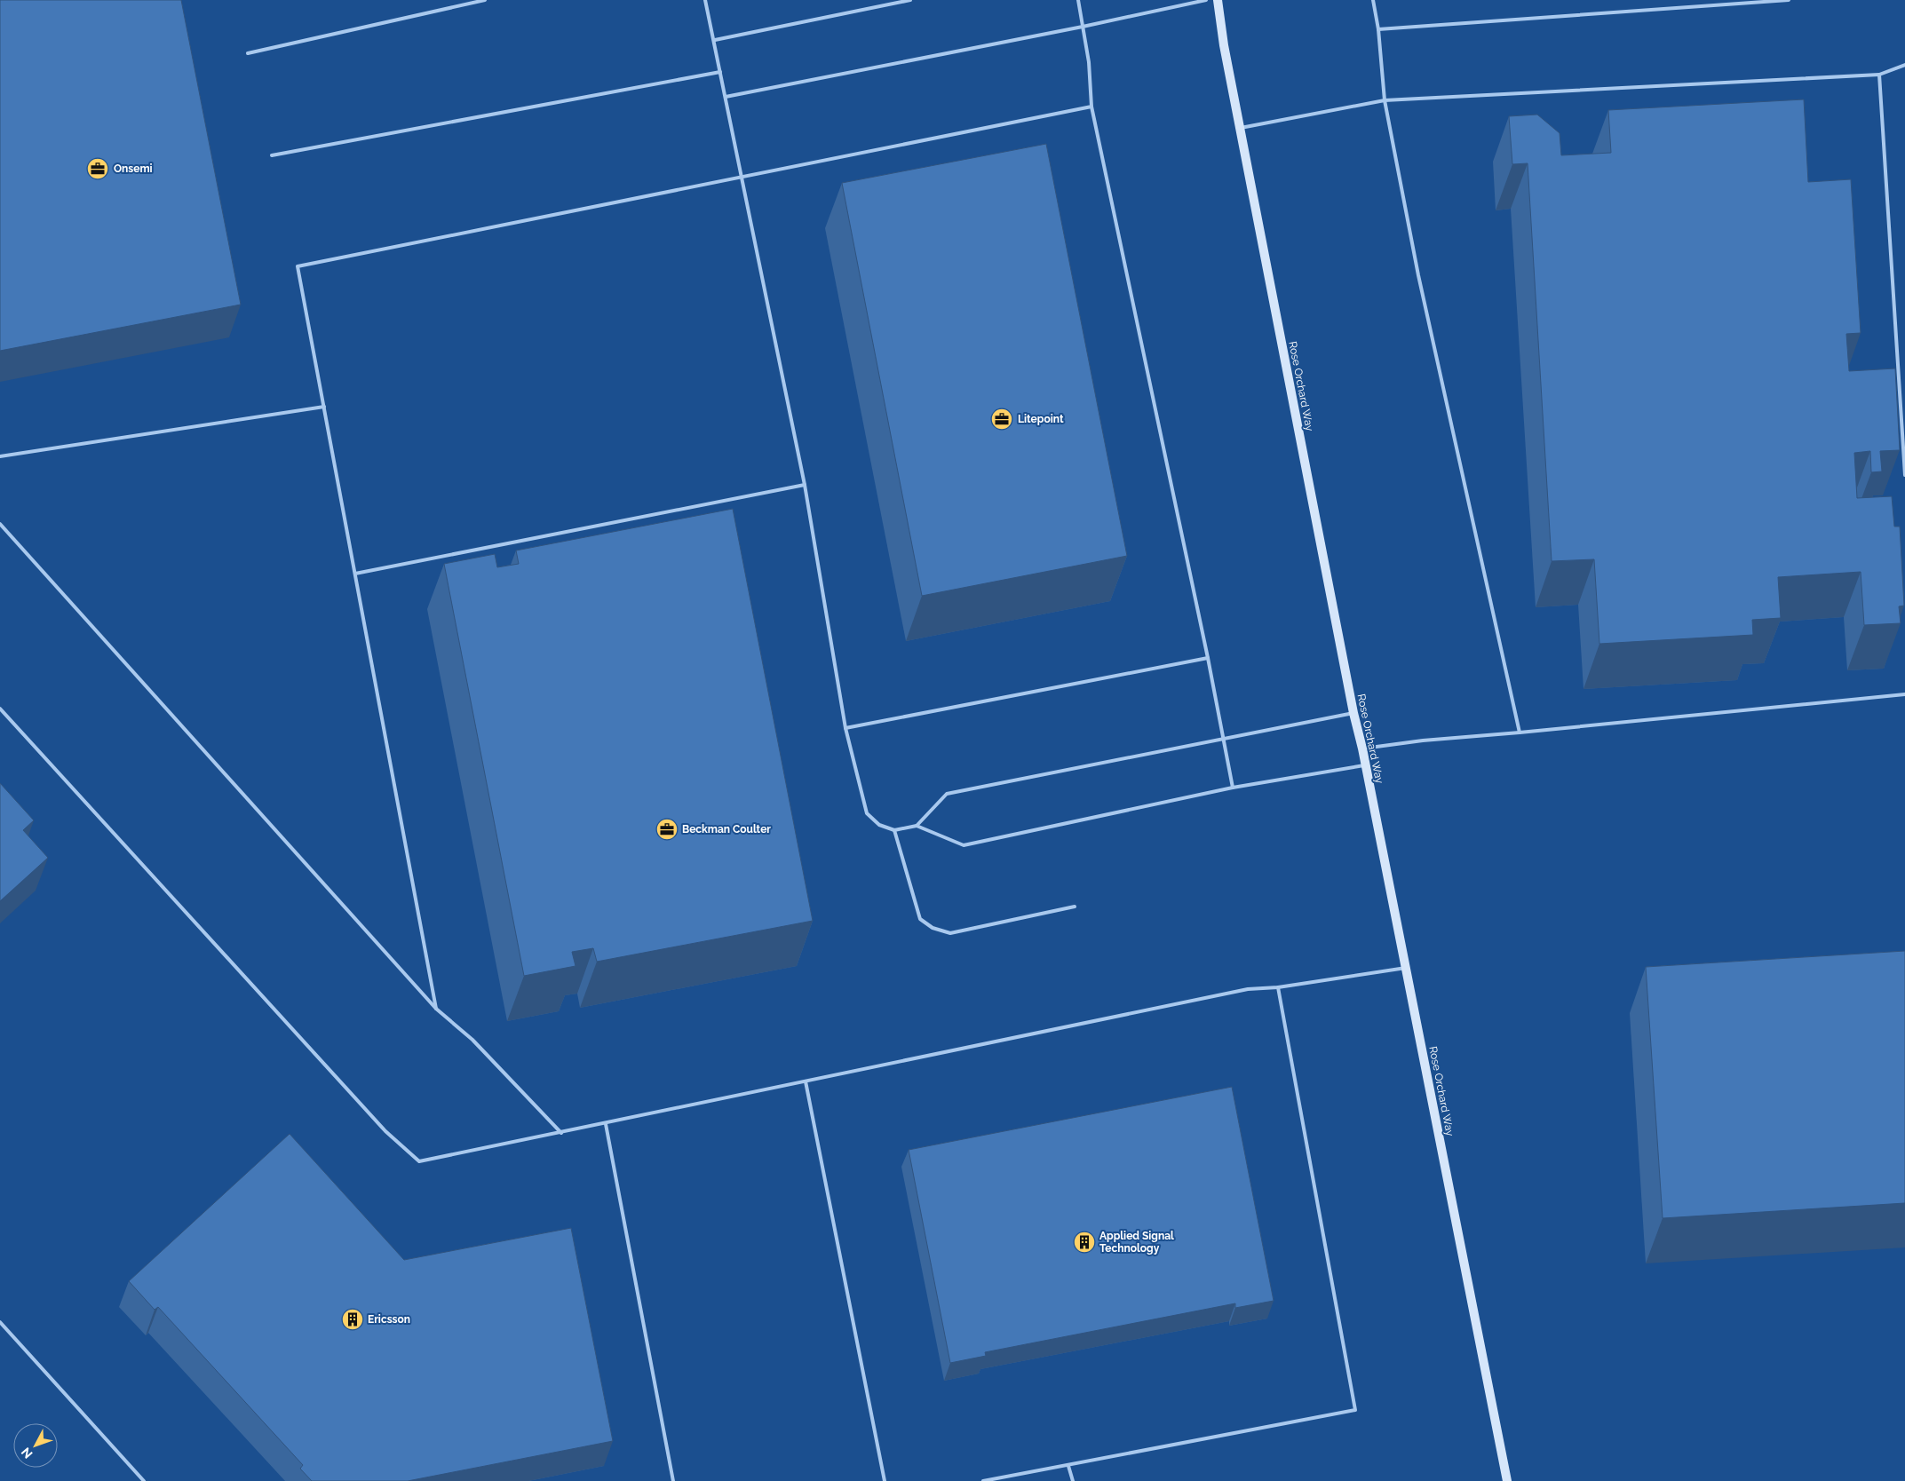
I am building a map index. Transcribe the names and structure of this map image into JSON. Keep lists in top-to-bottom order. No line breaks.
{"streets":{"street":["Rose Orchard Way"]},"places":{"office":["Onsemi","Litepoint","Beckman Coulter"],"building":["Applied Signal Technology","Ericsson"]},"north":"bottom left"}
